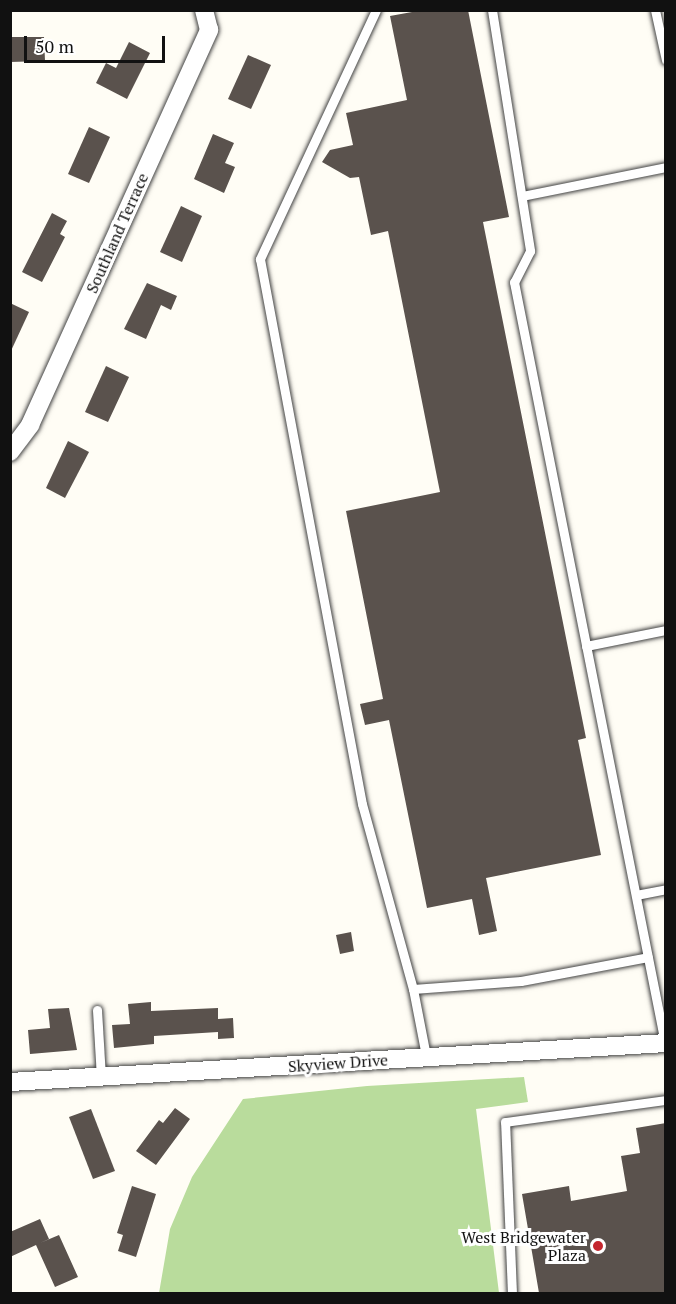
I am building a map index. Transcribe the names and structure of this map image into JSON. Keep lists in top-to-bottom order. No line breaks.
{"streets":{"street":["Southland Terrace","Skyview Drive"]},"places":["West Bridgewater Plaza"],"scale_bar":"50 m"}
